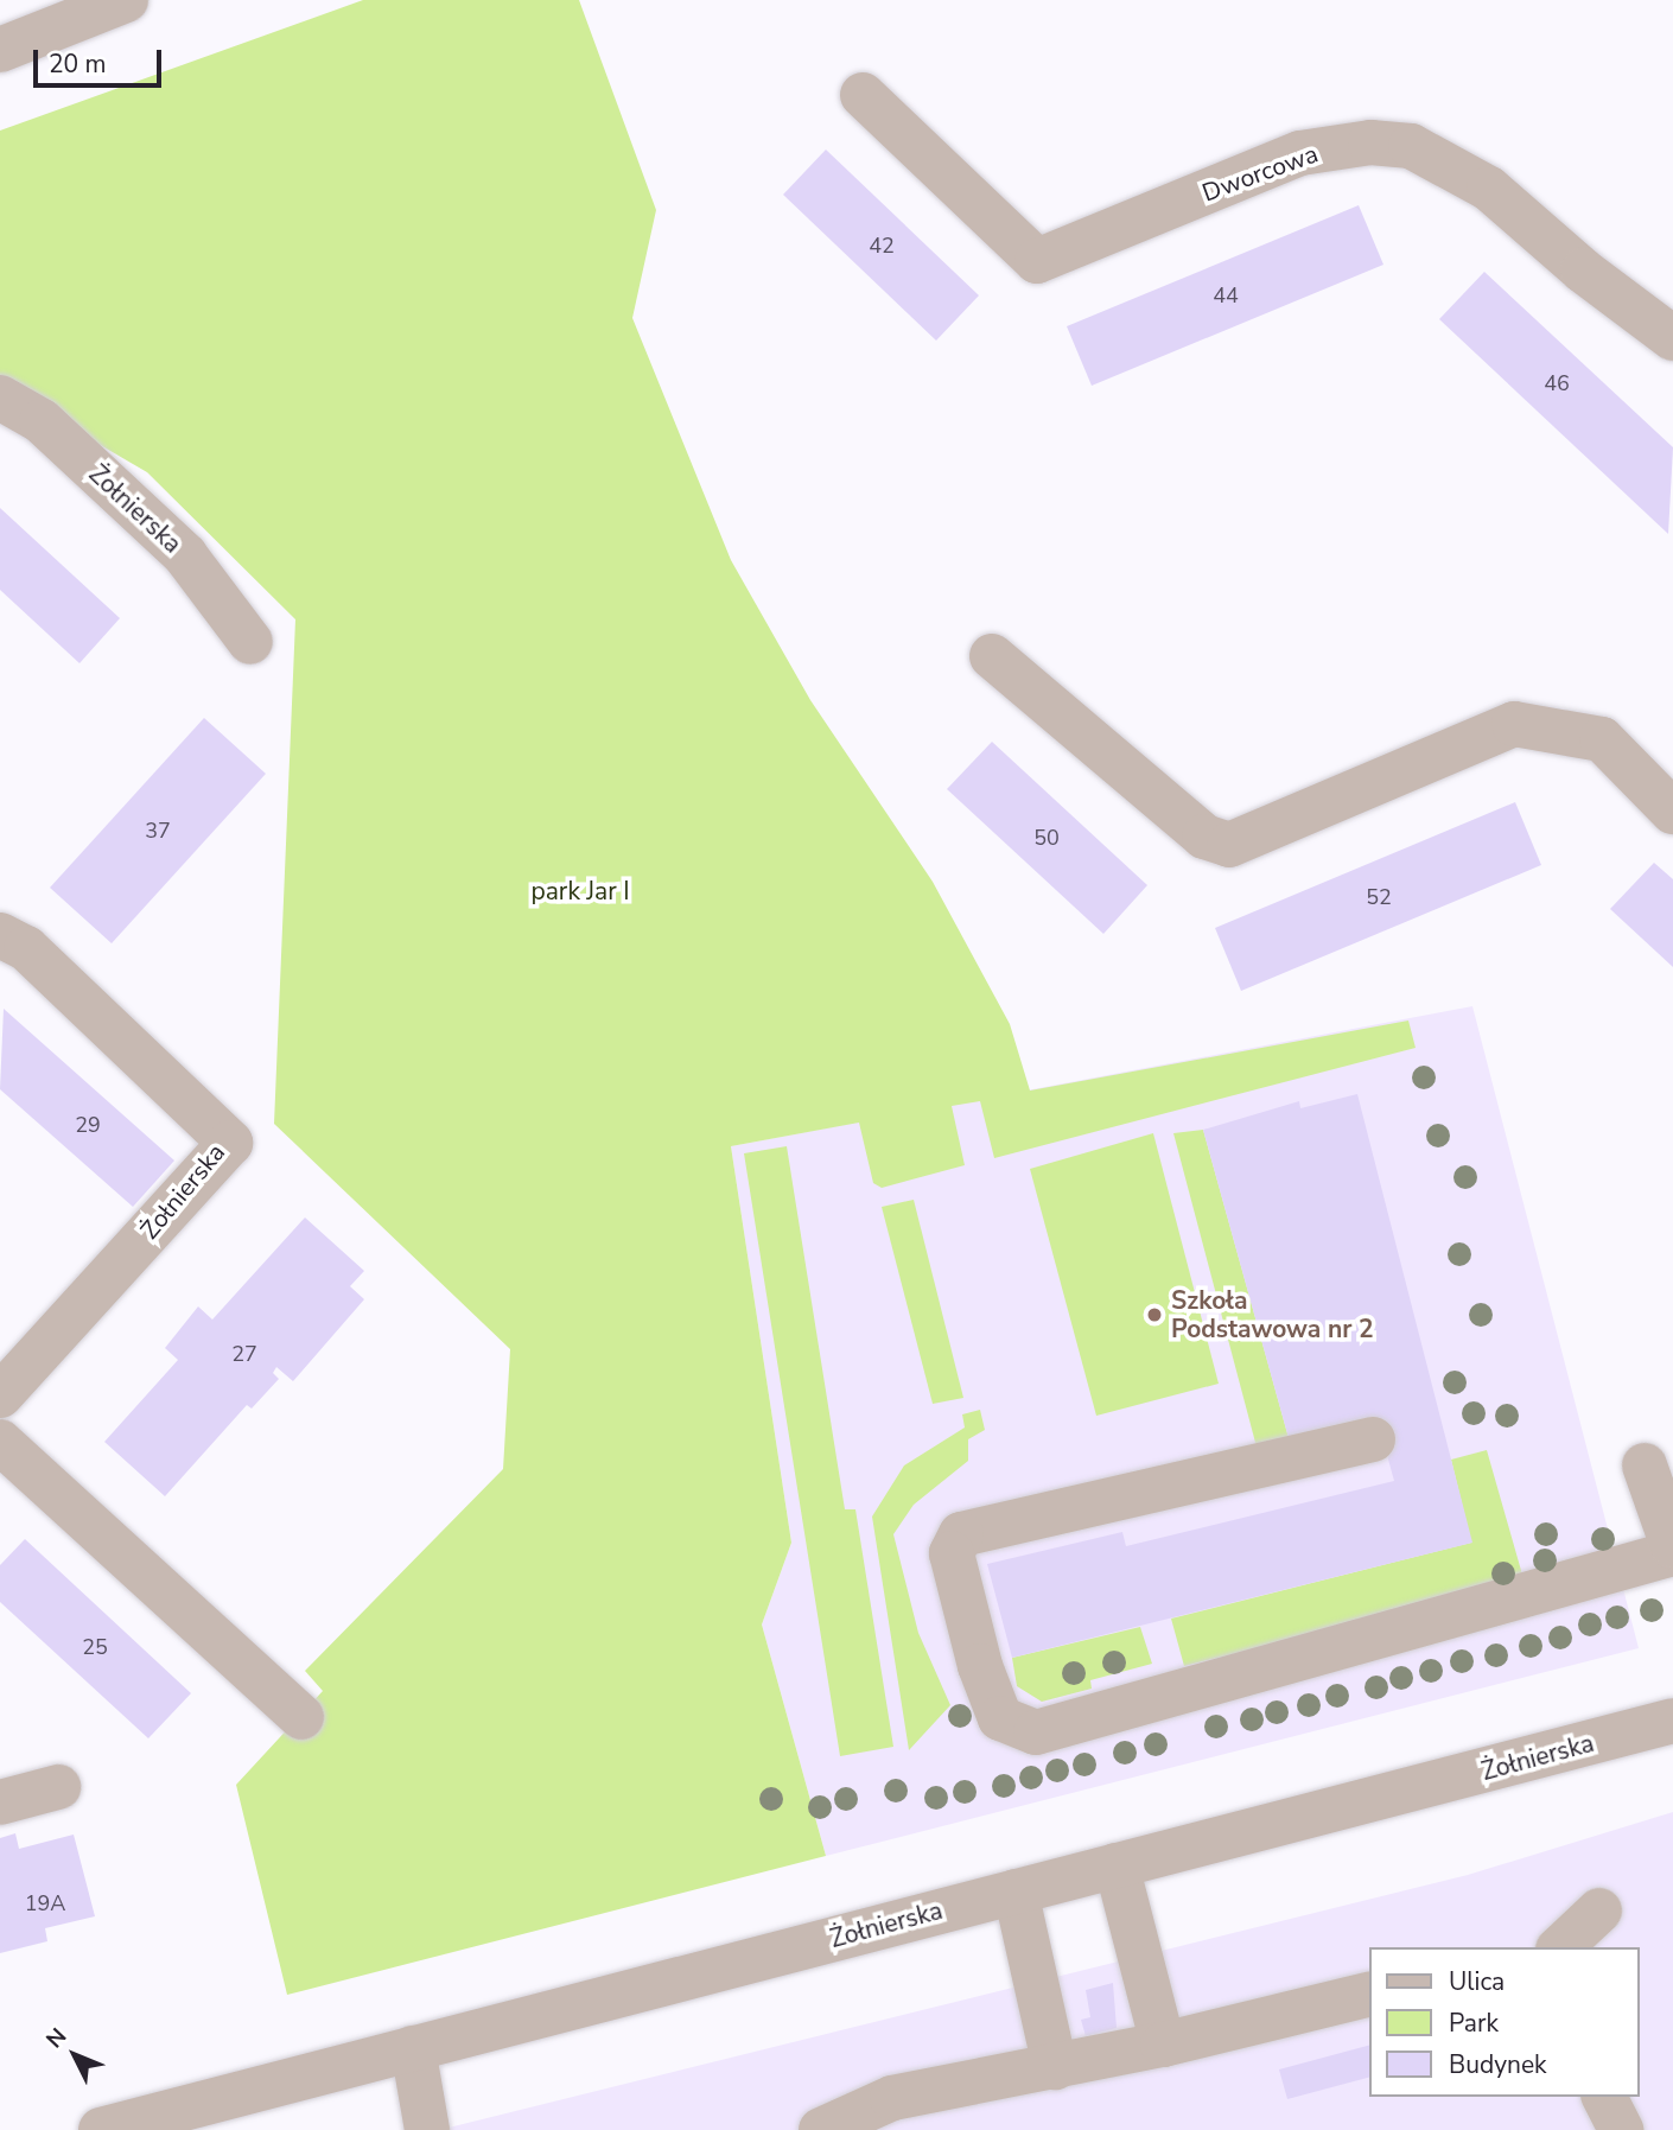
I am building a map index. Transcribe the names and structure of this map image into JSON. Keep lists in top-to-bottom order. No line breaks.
{"streets":{"street":["Dworcowa","Żołnierska"]},"parks":["park Jar I"],"places":["Szkoła Podstawowa nr 2"],"house_numbers":["42","44","46","37","50","52","29","27","25","19A"],"legend":["Ulica","Park","Budynek"],"scale_bar":"20 m","north":"top left"}
